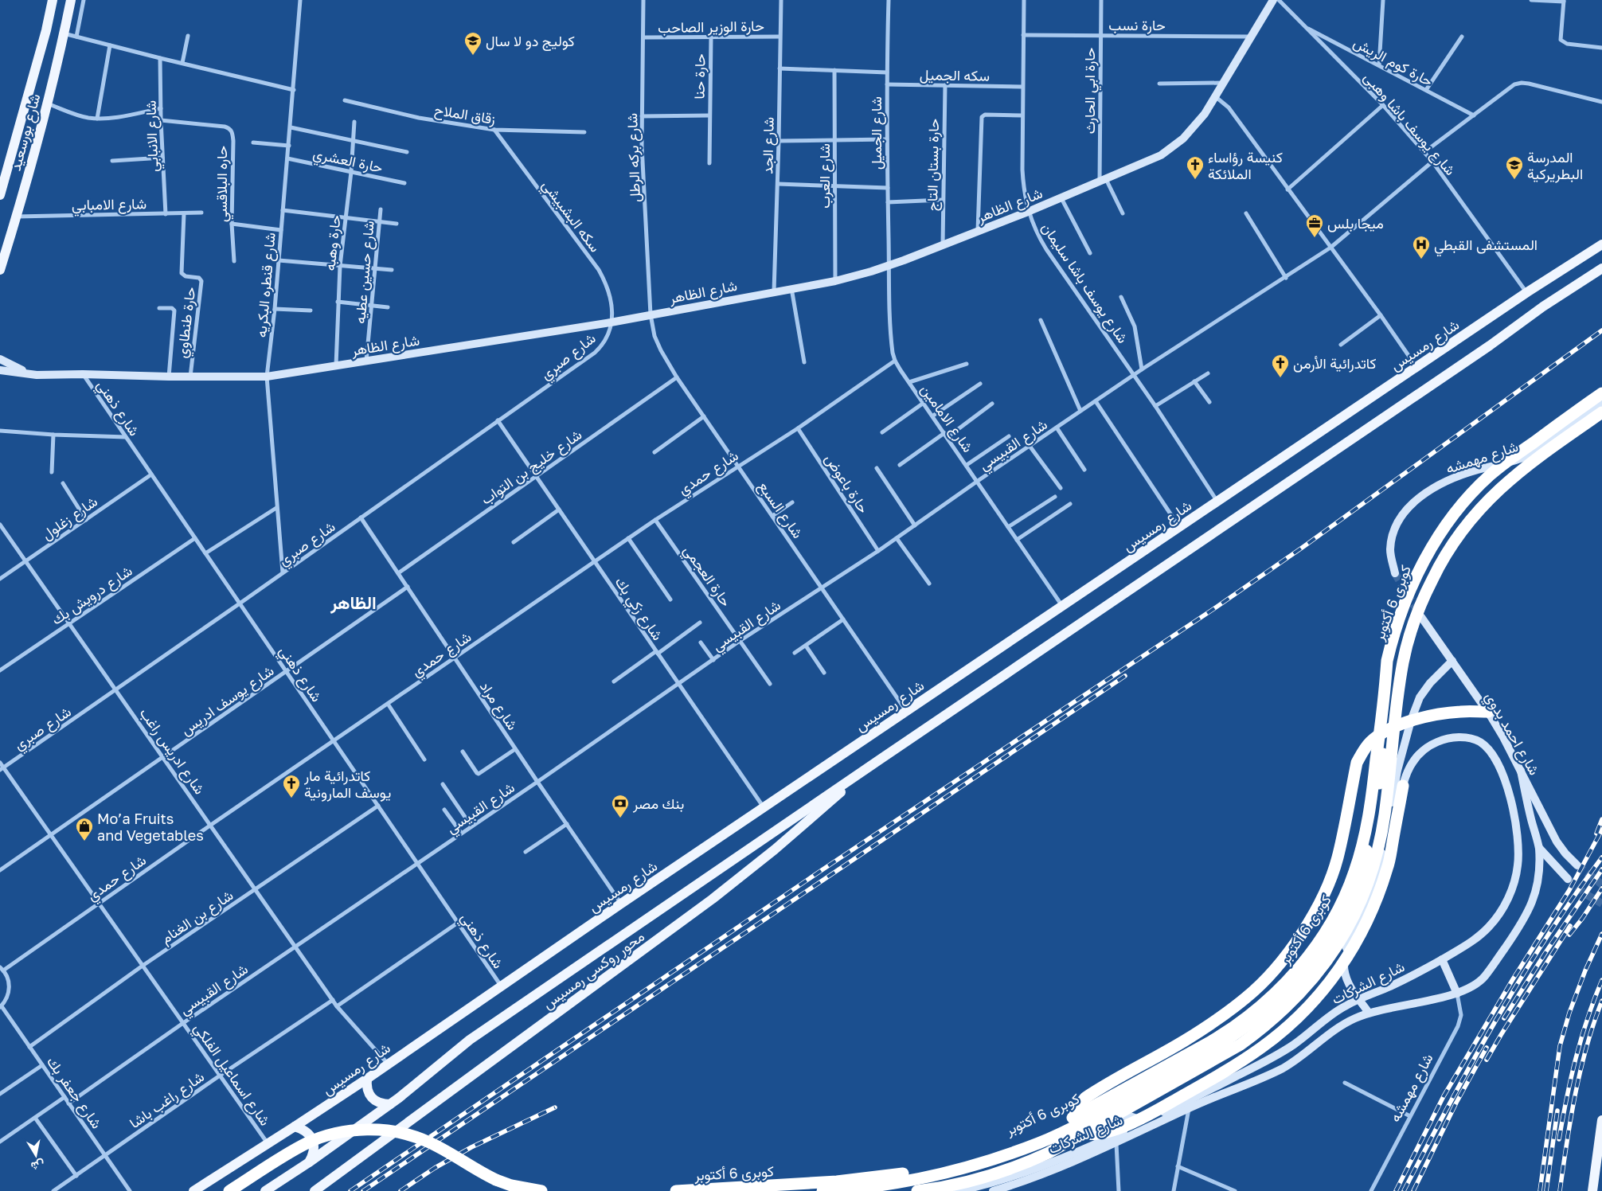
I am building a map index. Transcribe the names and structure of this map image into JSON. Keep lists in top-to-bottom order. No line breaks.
{"streets":{"highway":["كوبرى 6 أكتوبر"],"main road":["شارع بورسعيد","شارع الظاهر","شارع رمسيس","شارع مهمشه","شارع احمد بدوي","محور روكسى رمسيس","شارع الشركات"],"street":["حارة نسب","حارة الوزير الصاحب","حارة كوم الريش","سكه الجميل","حارة حنا","حارة ابي الحارث","زقاق الملاح","شارع يوسف باشا وهبى","شارع الجميل","شارع الانبابي","شارع الجد","شارع بركه الرطل","حارة العشري","حارة بستان التاج","شارع العرب","حاره البلاقسي","شارع الامبابي","سكه البشبيشي","حارة وهبه","شارع حسين عطيه","شارع يوسف باشا سليمان","شارع قنطره البكريه","حارة طنطاوي","شارع صبري","شارع ذهني","شارع الامامين","شارع القبيسي","شارع خليج بن التواب","شارع حمدي","حارة باعوض","شارع السبع","شارع زغلول","حارة العجمي","شارع درويش بك","شارع زكي بك","شارع يوسف ادريس","شارع مراد","شارع ادريس راغب","شارع بن الغنام","شارع اسماعيل الفلكي","شارع جعفر بك","شارع راغب باشا"]},"crossings":[["حارة نسب","حارة ابي الحارث"],["حارة نسب","شارع الظاهر"],["حارة نسب","شارع يوسف باشا سليمان"],["حارة الوزير الصاحب","حارة حنا"],["حارة الوزير الصاحب","شارع الجد"],["حارة الوزير الصاحب","شارع بركه الرطل"],["حارة كوم الريش","شارع يوسف باشا وهبى"],["سكه الجميل","شارع الجميل"],["سكه الجميل","حارة بستان التاج"],["سكه الجميل","شارع يوسف باشا سليمان"],["حارة حنا","شارع بركه الرطل"],["حارة ابي الحارث","شارع الظاهر"],["زقاق الملاح","سكه البشبيشي"],["شارع يوسف باشا وهبى","شارع رمسيس"],["شارع يوسف باشا وهبى","شارع القبيسي"],["شارع بورسعيد","شارع الامبابي"],["شارع الجميل","شارع الظاهر"],["شارع الجميل","شارع الامامين"],["شارع الانبابي","حاره البلاقسي"],["شارع الانبابي","شارع الامبابي"],["شارع الجد","شارع الظاهر"],["شارع بركه الرطل","شارع الظاهر"],["شارع بركه الرطل","شارع السبع"],["حارة العشري","حارة وهبه"],["حارة العشري","شارع قنطره البكريه"],["حارة بستان التاج","شارع الظاهر"],["شارع العرب","شارع الظاهر"],["شارع الامبابي","حارة طنطاوي"],["شارع الظاهر","سكه البشبيشي"],["شارع الظاهر","حارة وهبه"],["شارع الظاهر","شارع حسين عطيه"],["شارع الظاهر","شارع يوسف باشا سليمان"],["شارع الظاهر","شارع قنطره البكريه"],["شارع الظاهر","حارة طنطاوي"],["شارع الظاهر","شارع صبري"],["شارع الظاهر","شارع ذهني"],["شارع الظاهر","شارع الامامين"],["شارع الظاهر","شارع السبع"],["سكه البشبيشي","شارع صبري"],["شارع يوسف باشا سليمان","شارع رمسيس"],["شارع يوسف باشا سليمان","شارع القبيسي"],["شارع قنطره البكريه","شارع صبري"],["شارع رمسيس","شارع ذهني"],["شارع رمسيس","شارع الامامين"],["شارع رمسيس","شارع السبع"],["شارع رمسيس","شارع زكي بك"],["شارع رمسيس","شارع مراد"],["شارع رمسيس","شارع ادريس راغب"],["شارع رمسيس","شارع اسماعيل الفلكي"],["شارع صبري","شارع ذهني"],["شارع صبري","شارع زكي بك"],["شارع صبري","شارع مراد"],["شارع صبري","شارع ادريس راغب"],["شارع صبري","شارع اسماعيل الفلكي"],["شارع ذهني","شارع القبيسي"],["شارع ذهني","شارع حمدي"],["شارع ذهني","شارع زغلول"],["شارع ذهني","شارع درويش بك"],["شارع ذهني","شارع يوسف ادريس"],["شارع ذهني","شارع بن الغنام"],["شارع الامامين","شارع القبيسي"],["شارع الامامين","شارع حمدي"],["شارع القبيسي","حارة باعوض"],["شارع القبيسي","شارع السبع"],["شارع القبيسي","حارة العجمي"],["شارع القبيسي","شارع زكي بك"],["شارع القبيسي","شارع مراد"],["شارع القبيسي","شارع ادريس راغب"],["شارع القبيسي","شارع اسماعيل الفلكي"],["شارع القبيسي","شارع جعفر بك"],["شارع مهمشه","شارع الشركات"],["شارع خليج بن التواب","شارع السبع"],["شارع خليج بن التواب","شارع زكي بك"],["شارع خليج بن التواب","شارع مراد"],["شارع حمدي","حارة باعوض"],["شارع حمدي","شارع السبع"],["شارع حمدي","حارة العجمي"],["شارع حمدي","شارع زكي بك"],["شارع حمدي","شارع مراد"],["شارع حمدي","شارع ادريس راغب"],["شارع حمدي","شارع اسماعيل الفلكي"],["شارع زغلول","شارع ادريس راغب"],["شارع درويش بك","شارع ادريس راغب"],["شارع يوسف ادريس","شارع مراد"],["شارع يوسف ادريس","شارع ادريس راغب"],["شارع يوسف ادريس","شارع اسماعيل الفلكي"],["شارع احمد بدوي","شارع الشركات"],["شارع ادريس راغب","شارع بن الغنام"],["شارع ادريس راغب","شارع راغب باشا"],["شارع بن الغنام","شارع اسماعيل الفلكي"],["شارع بن الغنام","شارع جعفر بك"],["شارع اسماعيل الفلكي","شارع راغب باشا"],["شارع جعفر بك","شارع راغب باشا"]],"districts":["الظاهر"],"places":{"school or university":["كوليج دو لا سال","المدرسة البطريركية"],"church":["كنيسة رؤاساء الملائكة","كاتدرائية الأرمن","كاتدرائية مار يوسف المارونية"],"office":["ميجا بلس"],"hospital":["المستشفى القبطي"],"bank":["بنك مصر"],"shop":["Mo’a Fruits and Vegetables"]},"north":"bottom"}
